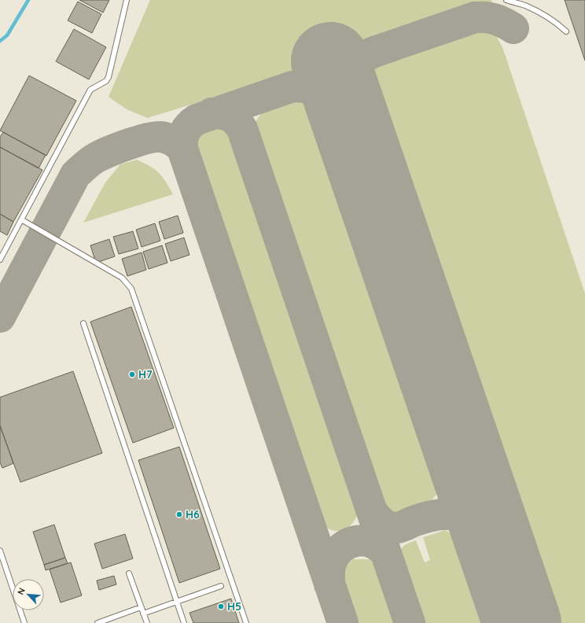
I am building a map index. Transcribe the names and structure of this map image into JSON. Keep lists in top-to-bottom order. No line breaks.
{"places":["H7","H6","H5"],"north":"top left"}
